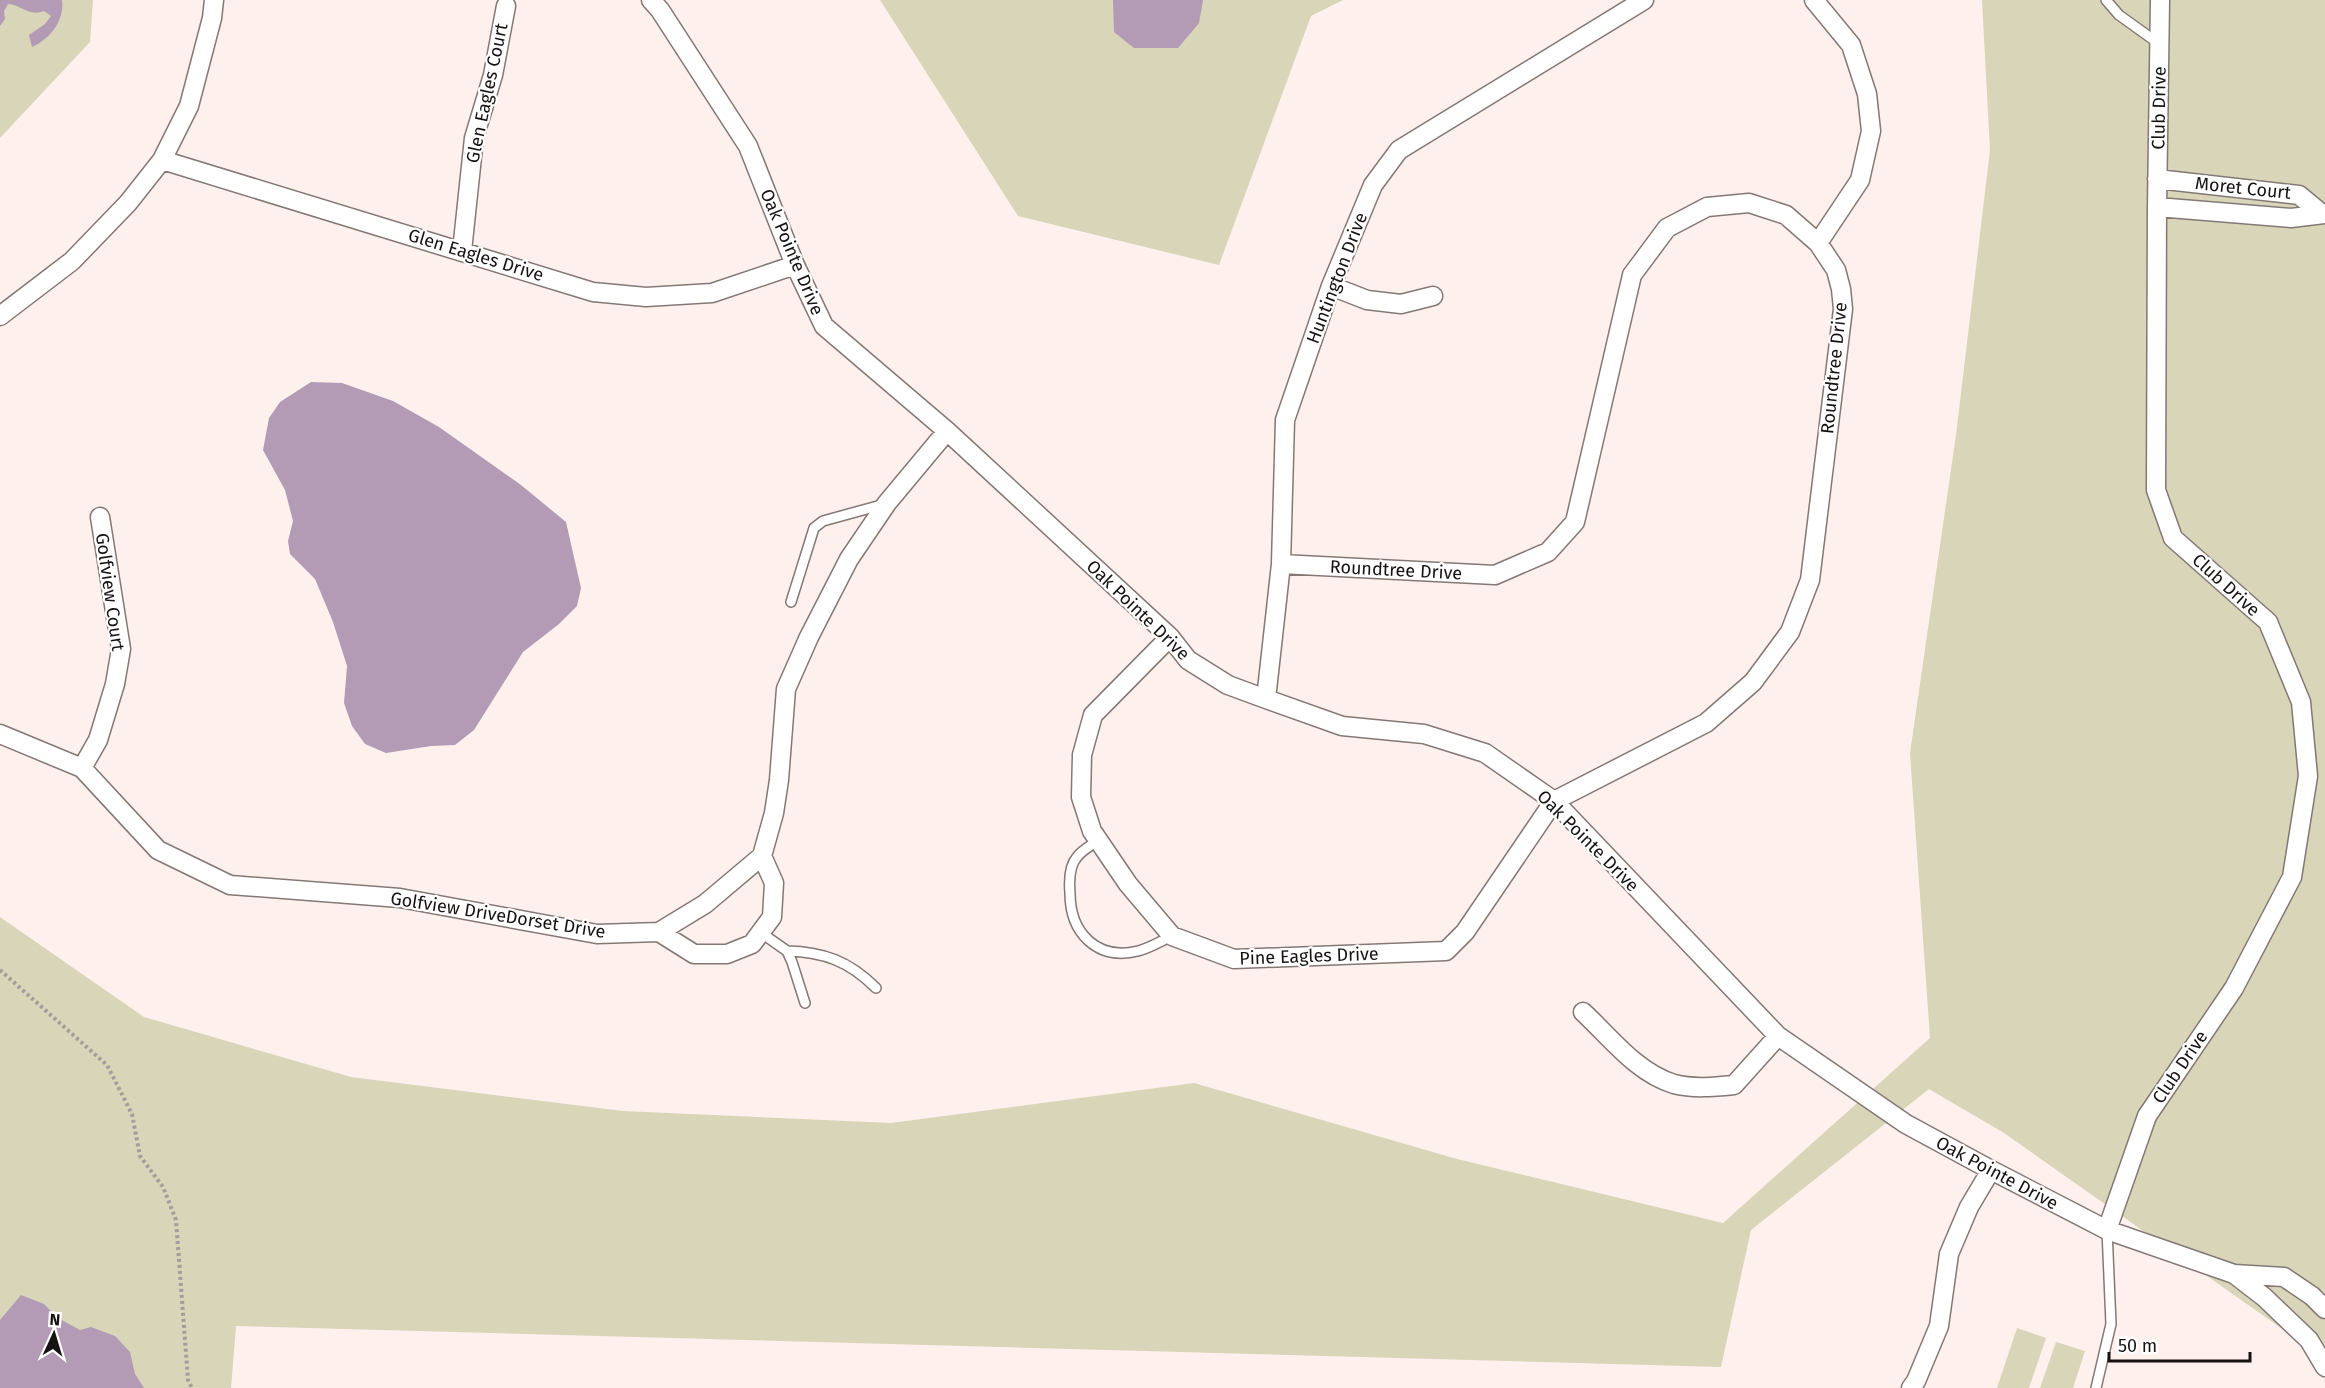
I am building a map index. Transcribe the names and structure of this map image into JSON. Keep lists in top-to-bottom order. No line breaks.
{"streets":{"street":["Glen Eagles Court","Club Drive","Moret Court","Oak Pointe Drive","Glen Eagles Drive","Huntington Drive","Roundtree Drive","Golfview Court","Golfview DriveDorset Drive","Pine Eagles Drive"]},"crossings":[["Glen Eagles Court","Glen Eagles Drive"],["Club Drive","Moret Court"],["Club Drive","Oak Pointe Drive"],["Oak Pointe Drive","Glen Eagles Drive"],["Oak Pointe Drive","Huntington Drive"],["Oak Pointe Drive","Roundtree Drive"],["Oak Pointe Drive","Pine Eagles Drive"],["Huntington Drive","Roundtree Drive"],["Roundtree Drive","Pine Eagles Drive"],["Golfview Court","Golfview DriveDorset Drive"]],"scale_bar":"50 m","north":"top"}
